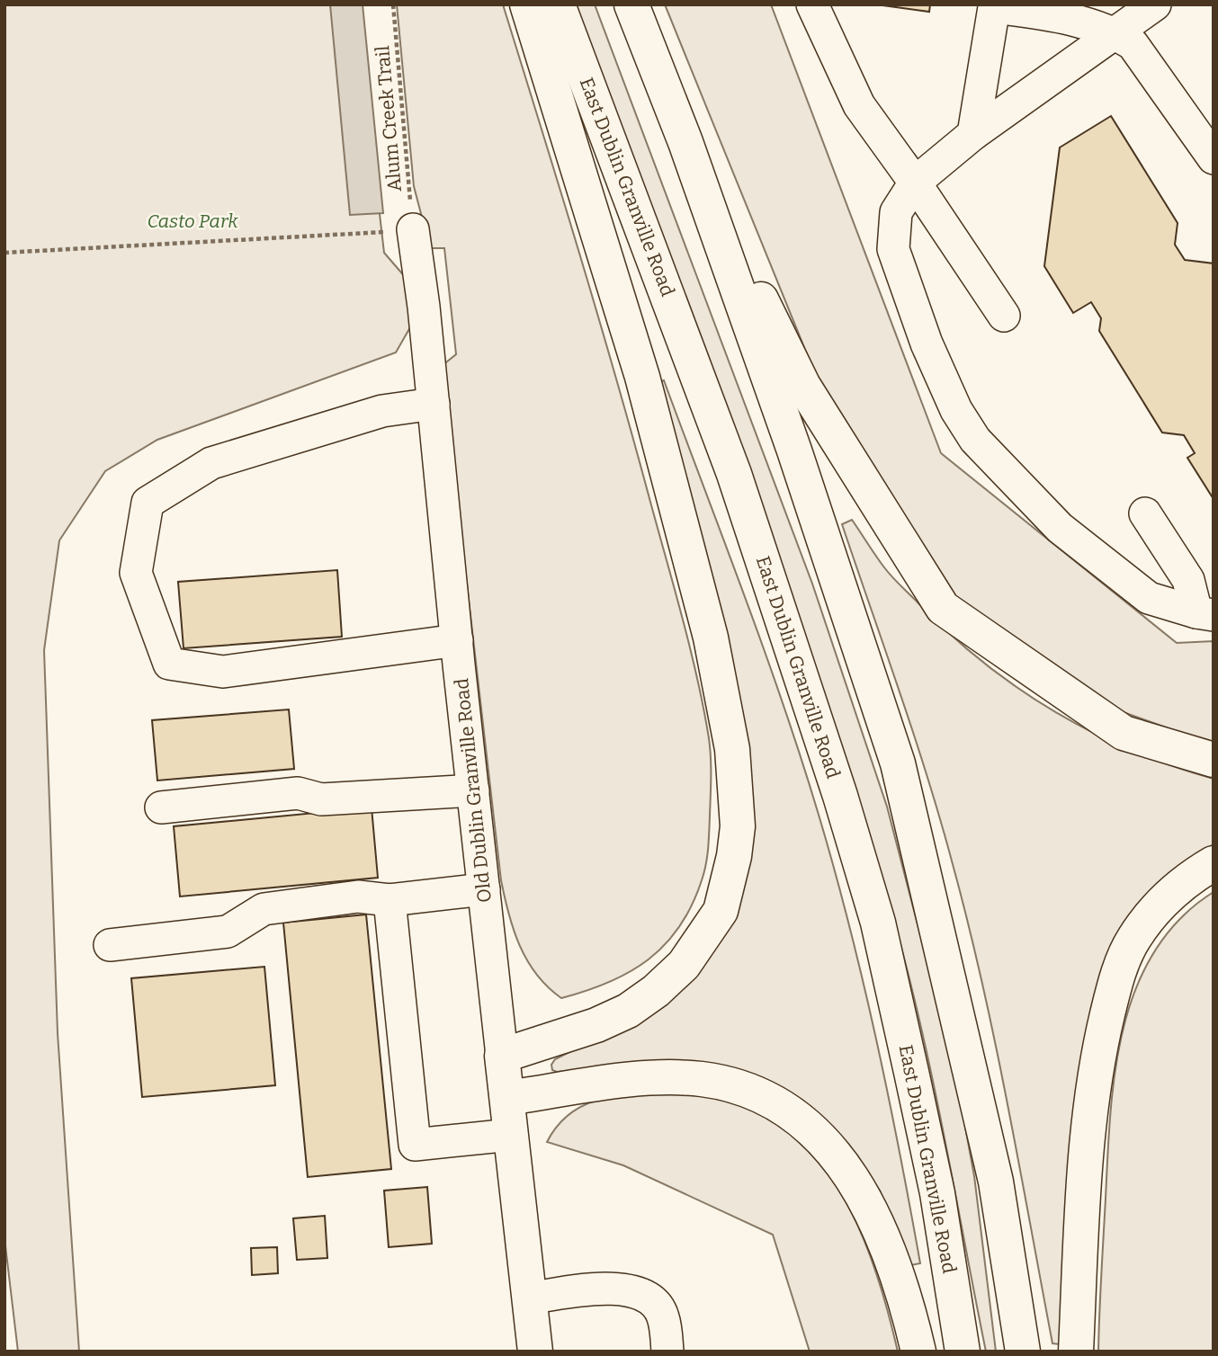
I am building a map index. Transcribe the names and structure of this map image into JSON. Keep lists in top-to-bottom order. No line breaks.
{"streets":{"main road":["East Dublin Granville Road","Old Dublin Granville Road"],"path":["Alum Creek Trail"]},"crossings":[["Alum Creek Trail","Old Dublin Granville Road"]],"parks":["Casto Park"]}
